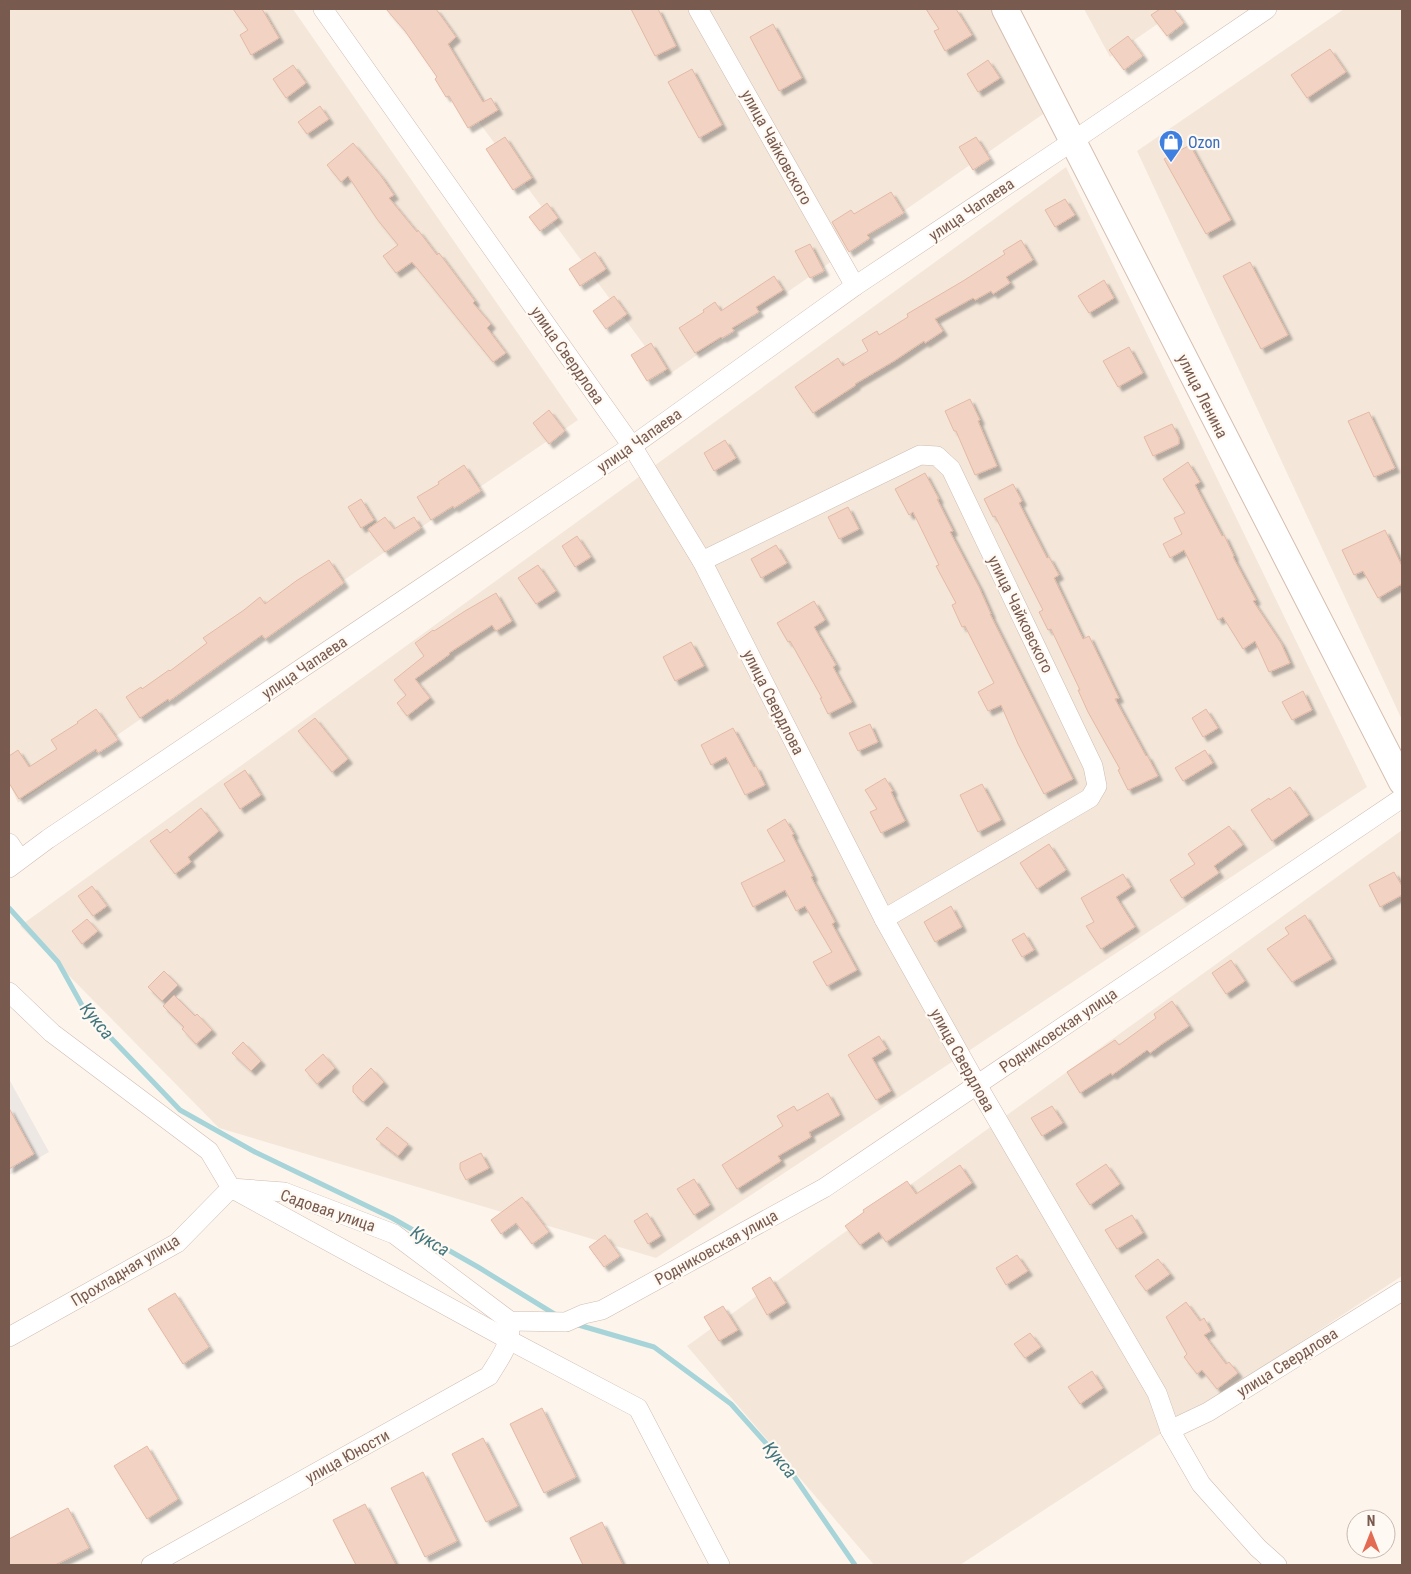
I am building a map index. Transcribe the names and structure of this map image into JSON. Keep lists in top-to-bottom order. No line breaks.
{"streets":{"street":["улица Чайковского","улица Чапаева","улица Свердлова","улица Ленина","Родниковская улица","Садовая улица","Прохладная улица","улица Юности"]},"crossings":[["улица Чайковского","улица Чапаева"],["улица Чайковского","улица Свердлова"],["улица Чапаева","улица Свердлова"],["улица Чапаева","улица Ленина"],["улица Свердлова","Родниковская улица"],["Родниковская улица","Садовая улица"],["Родниковская улица","улица Юности"],["Садовая улица","Прохладная улица"],["Садовая улица","улица Юности"]],"water":["Кукса"],"places":{"shop":["Ozon"]},"north":"top"}
